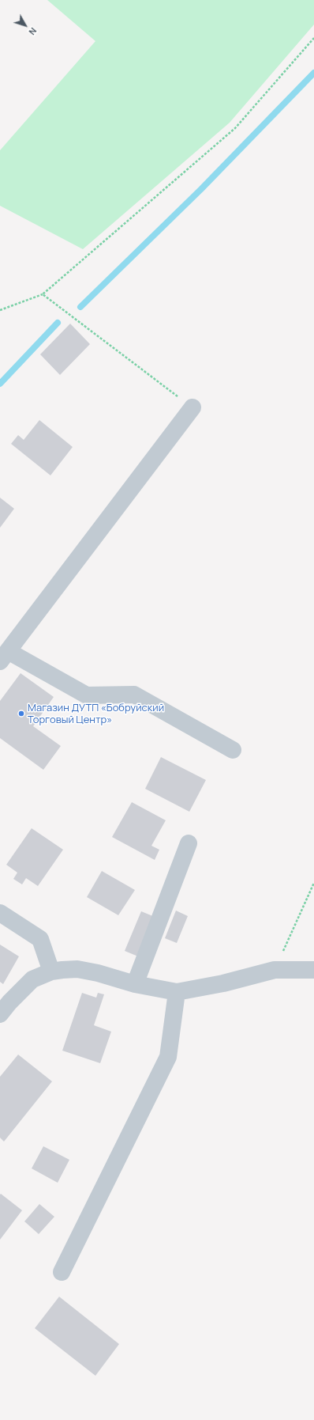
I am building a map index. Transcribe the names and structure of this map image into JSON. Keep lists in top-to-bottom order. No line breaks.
{"places":["Магазин ДУТП «Бобруйский Торговый Центр»"],"north":"bottom right"}
